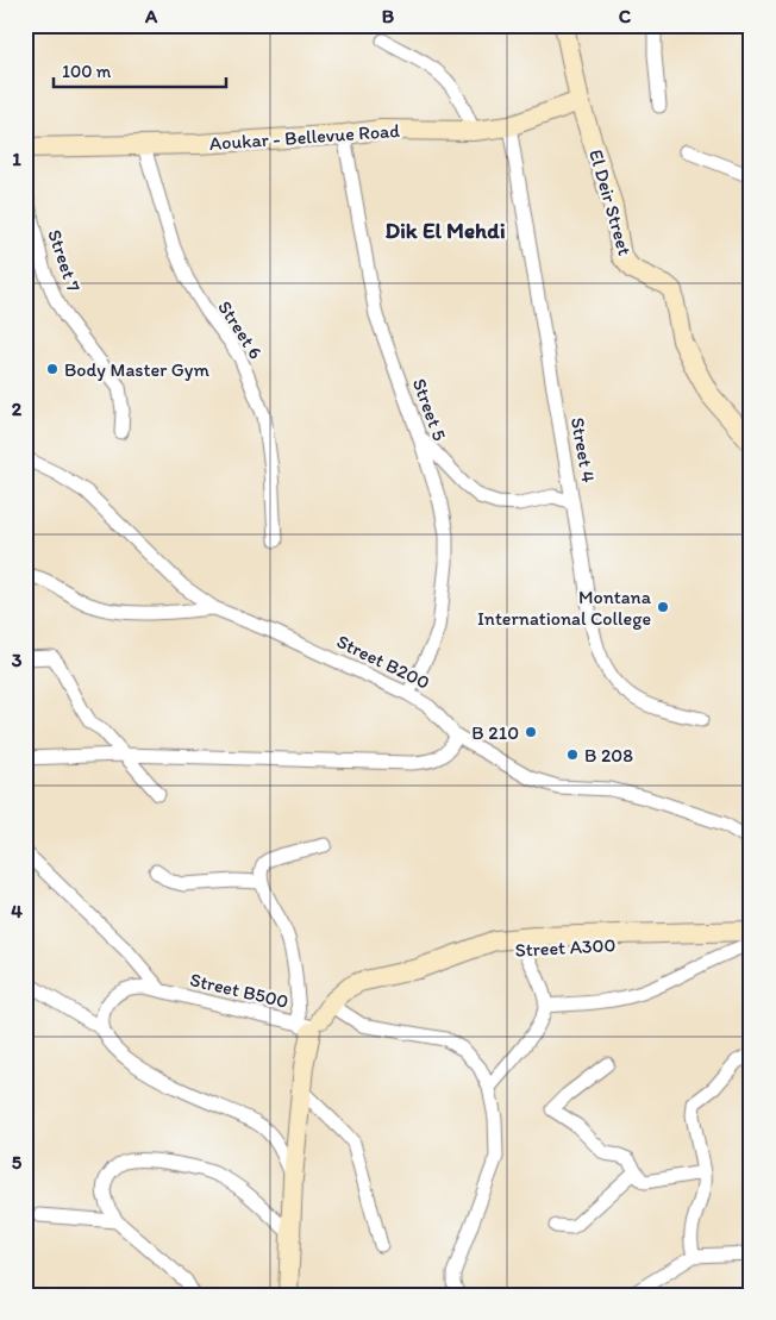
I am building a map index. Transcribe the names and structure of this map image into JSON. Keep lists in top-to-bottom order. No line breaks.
{"streets":{"street":["Aoukar - Bellevue Road","El Deir Street","Street 7","Street 6","Street 5","Street 4","Street B200","Street A300","Street B500"]},"crossings":[["Aoukar - Bellevue Road","El Deir Street"],["Aoukar - Bellevue Road","Street 6"],["Aoukar - Bellevue Road","Street 5"],["Aoukar - Bellevue Road","Street 4"],["Street 5","Street B200"],["Street A300","Street B500"]],"districts":["Dik El Mehdi"],"places":["Body Master Gym","Montana International College","B 210","B 208"],"scale_bar":"100 m","grid":{"columns":["A","B","C"],"rows":["1","2","3","4","5"]}}
